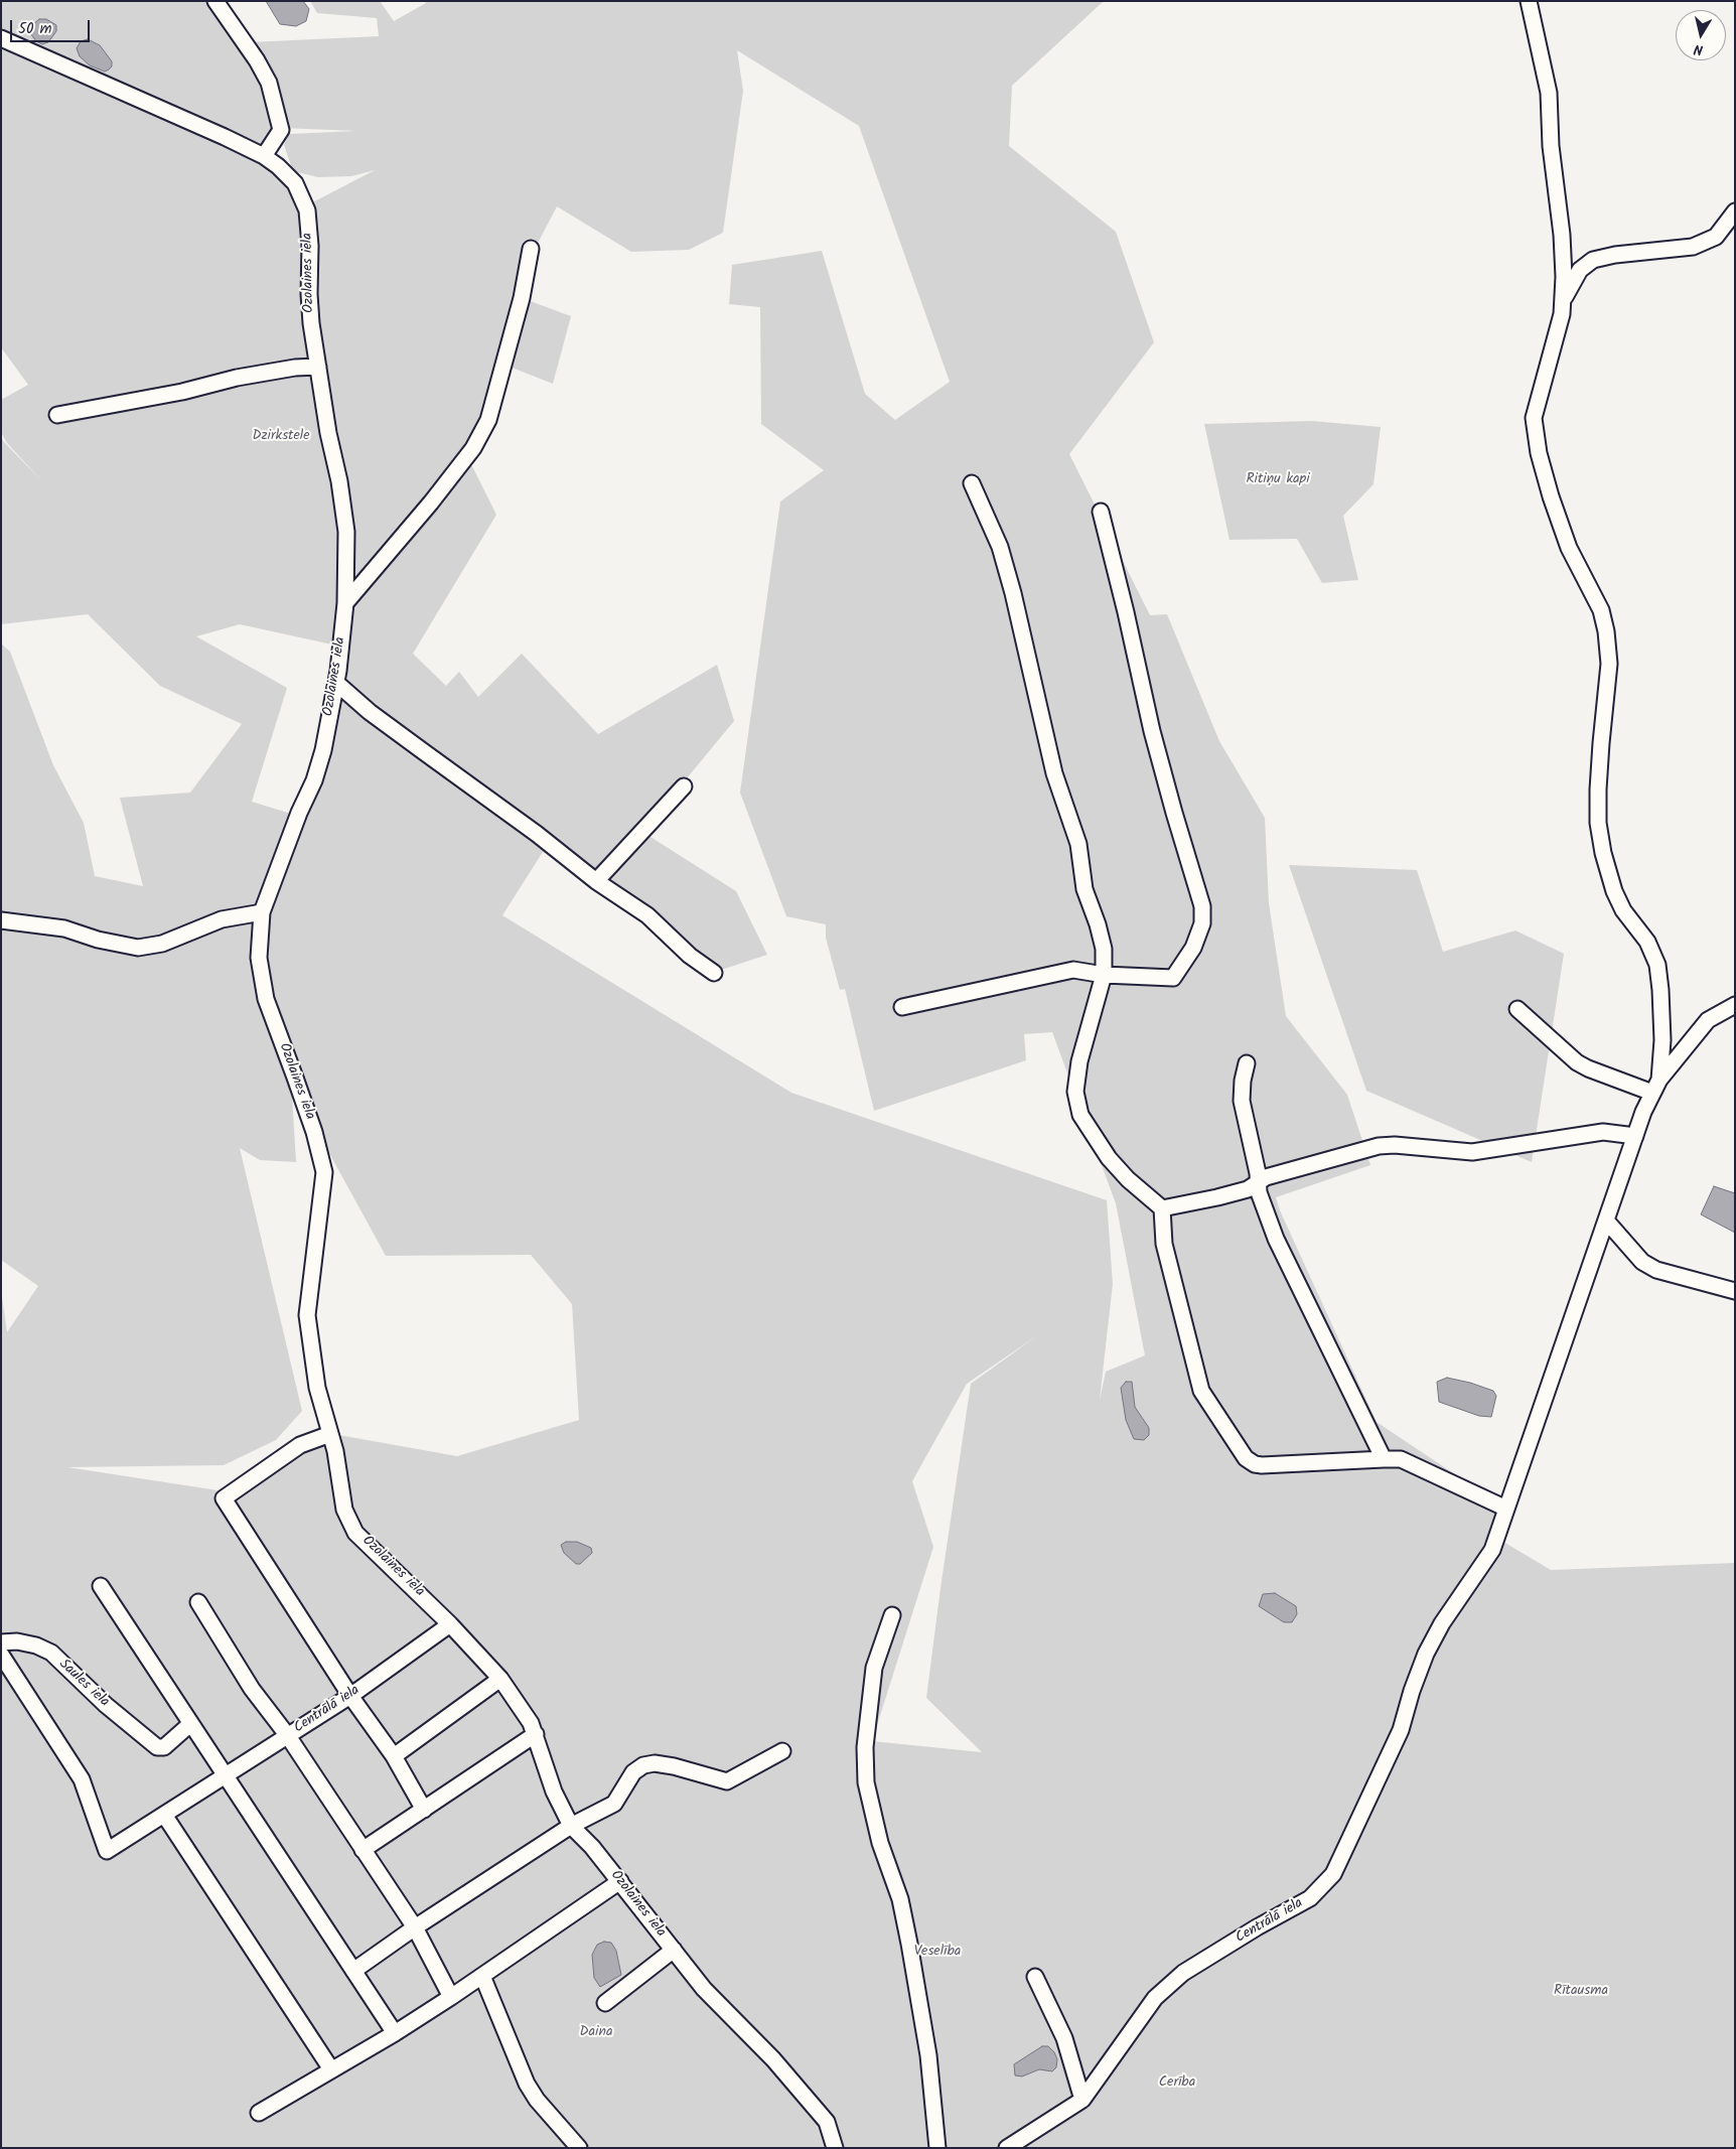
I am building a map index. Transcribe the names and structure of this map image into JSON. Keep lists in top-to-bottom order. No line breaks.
{"streets":{"street":["Ozolaines iela","Saules iela","Centrālā iela"]},"crossings":[["Ozolaines iela","Centrālā iela"]],"parks":["Dzirkstele","Ritiņu kapi","Veselība","Rītausma","Daina","Cerība"],"scale_bar":"50 m","north":"bottom"}
